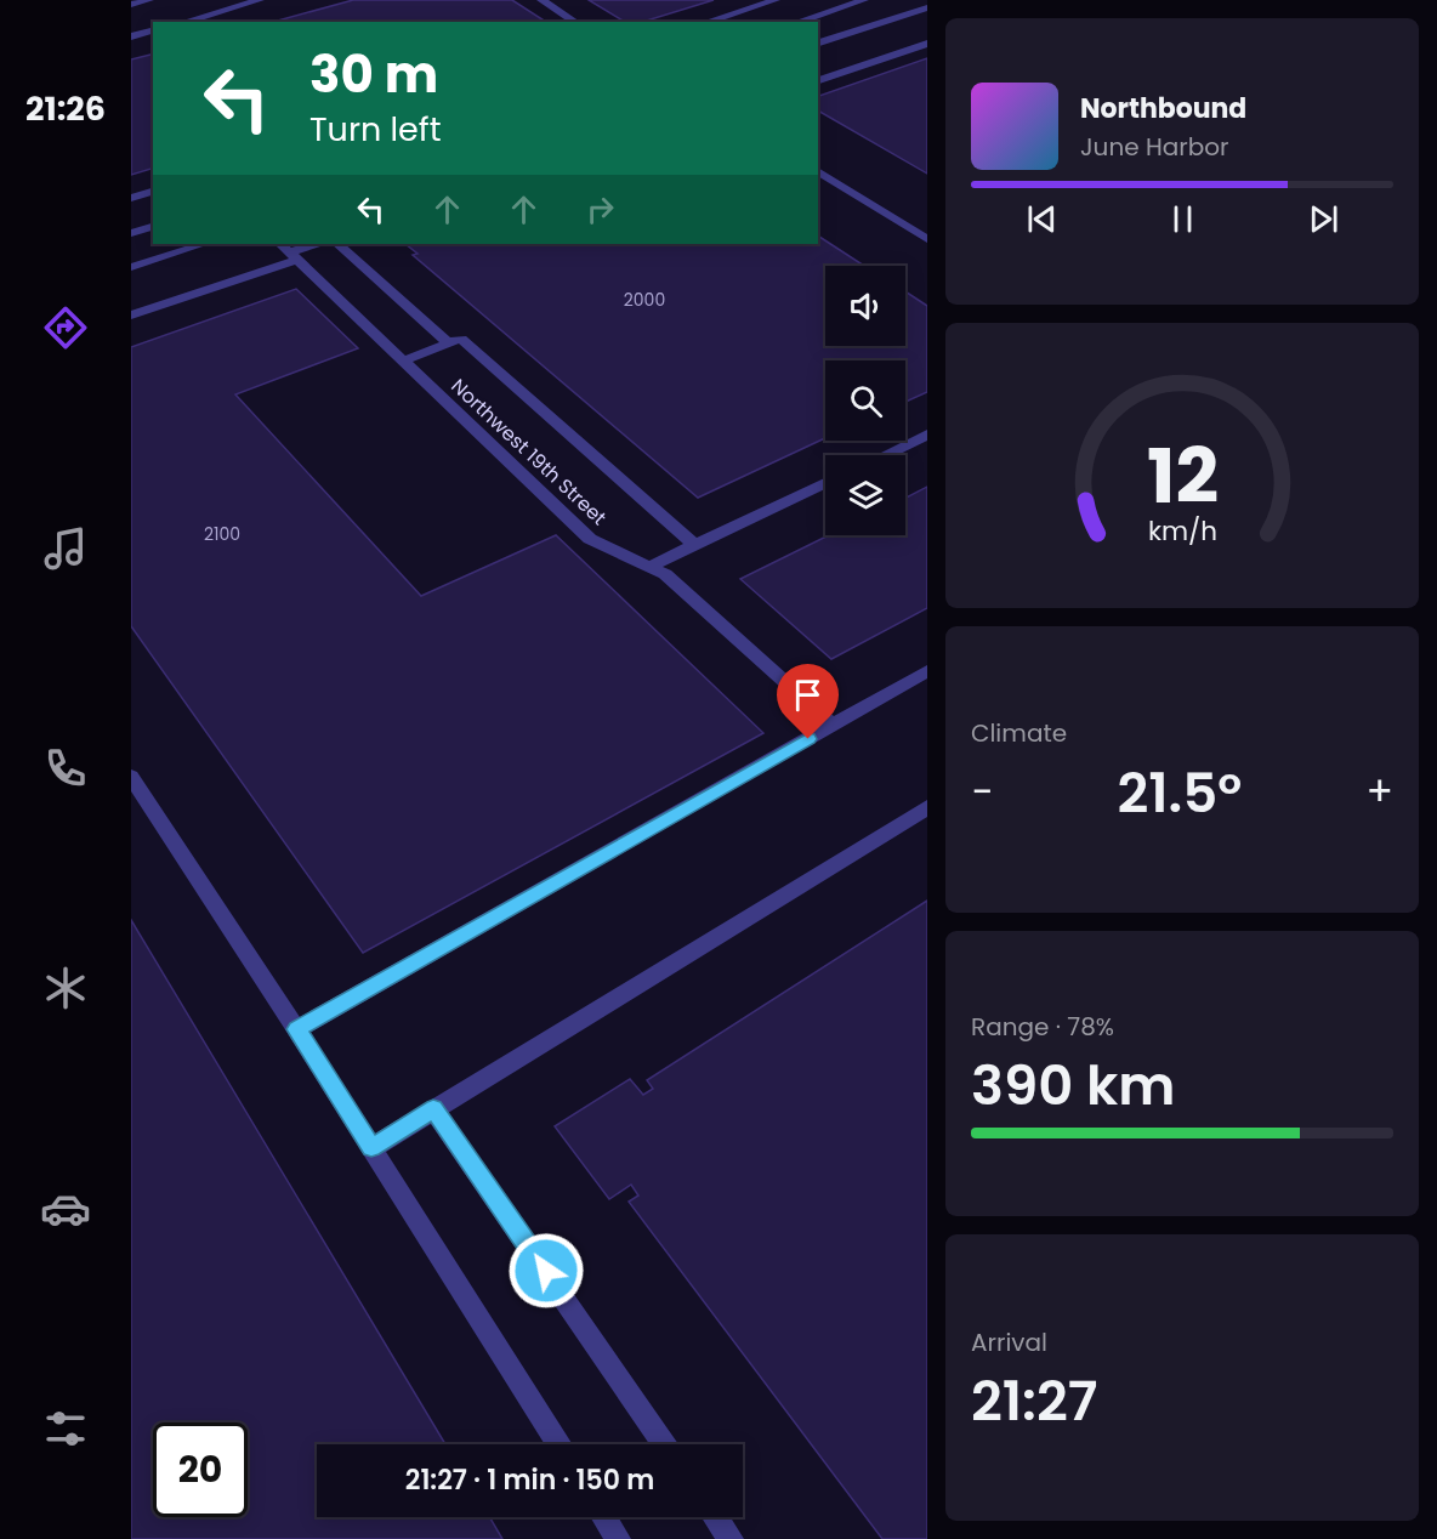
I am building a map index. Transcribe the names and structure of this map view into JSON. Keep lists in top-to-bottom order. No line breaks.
{"streets":{"street":["Northwest 19th Street"]},"house_numbers":["2000","2100"],"page":{"tabs":"21:26","turn":["30 m","Turn left"],"song":["Northbound","June Harbor"],"tile":["Climate",["Range · 78%","390 km"],["Arrival","21:27"]],"heat":["−","21.5°","+"],"limit":"20","trip":"21:27 · 1 min · 150 m","gauge":["12","km/h"]}}
